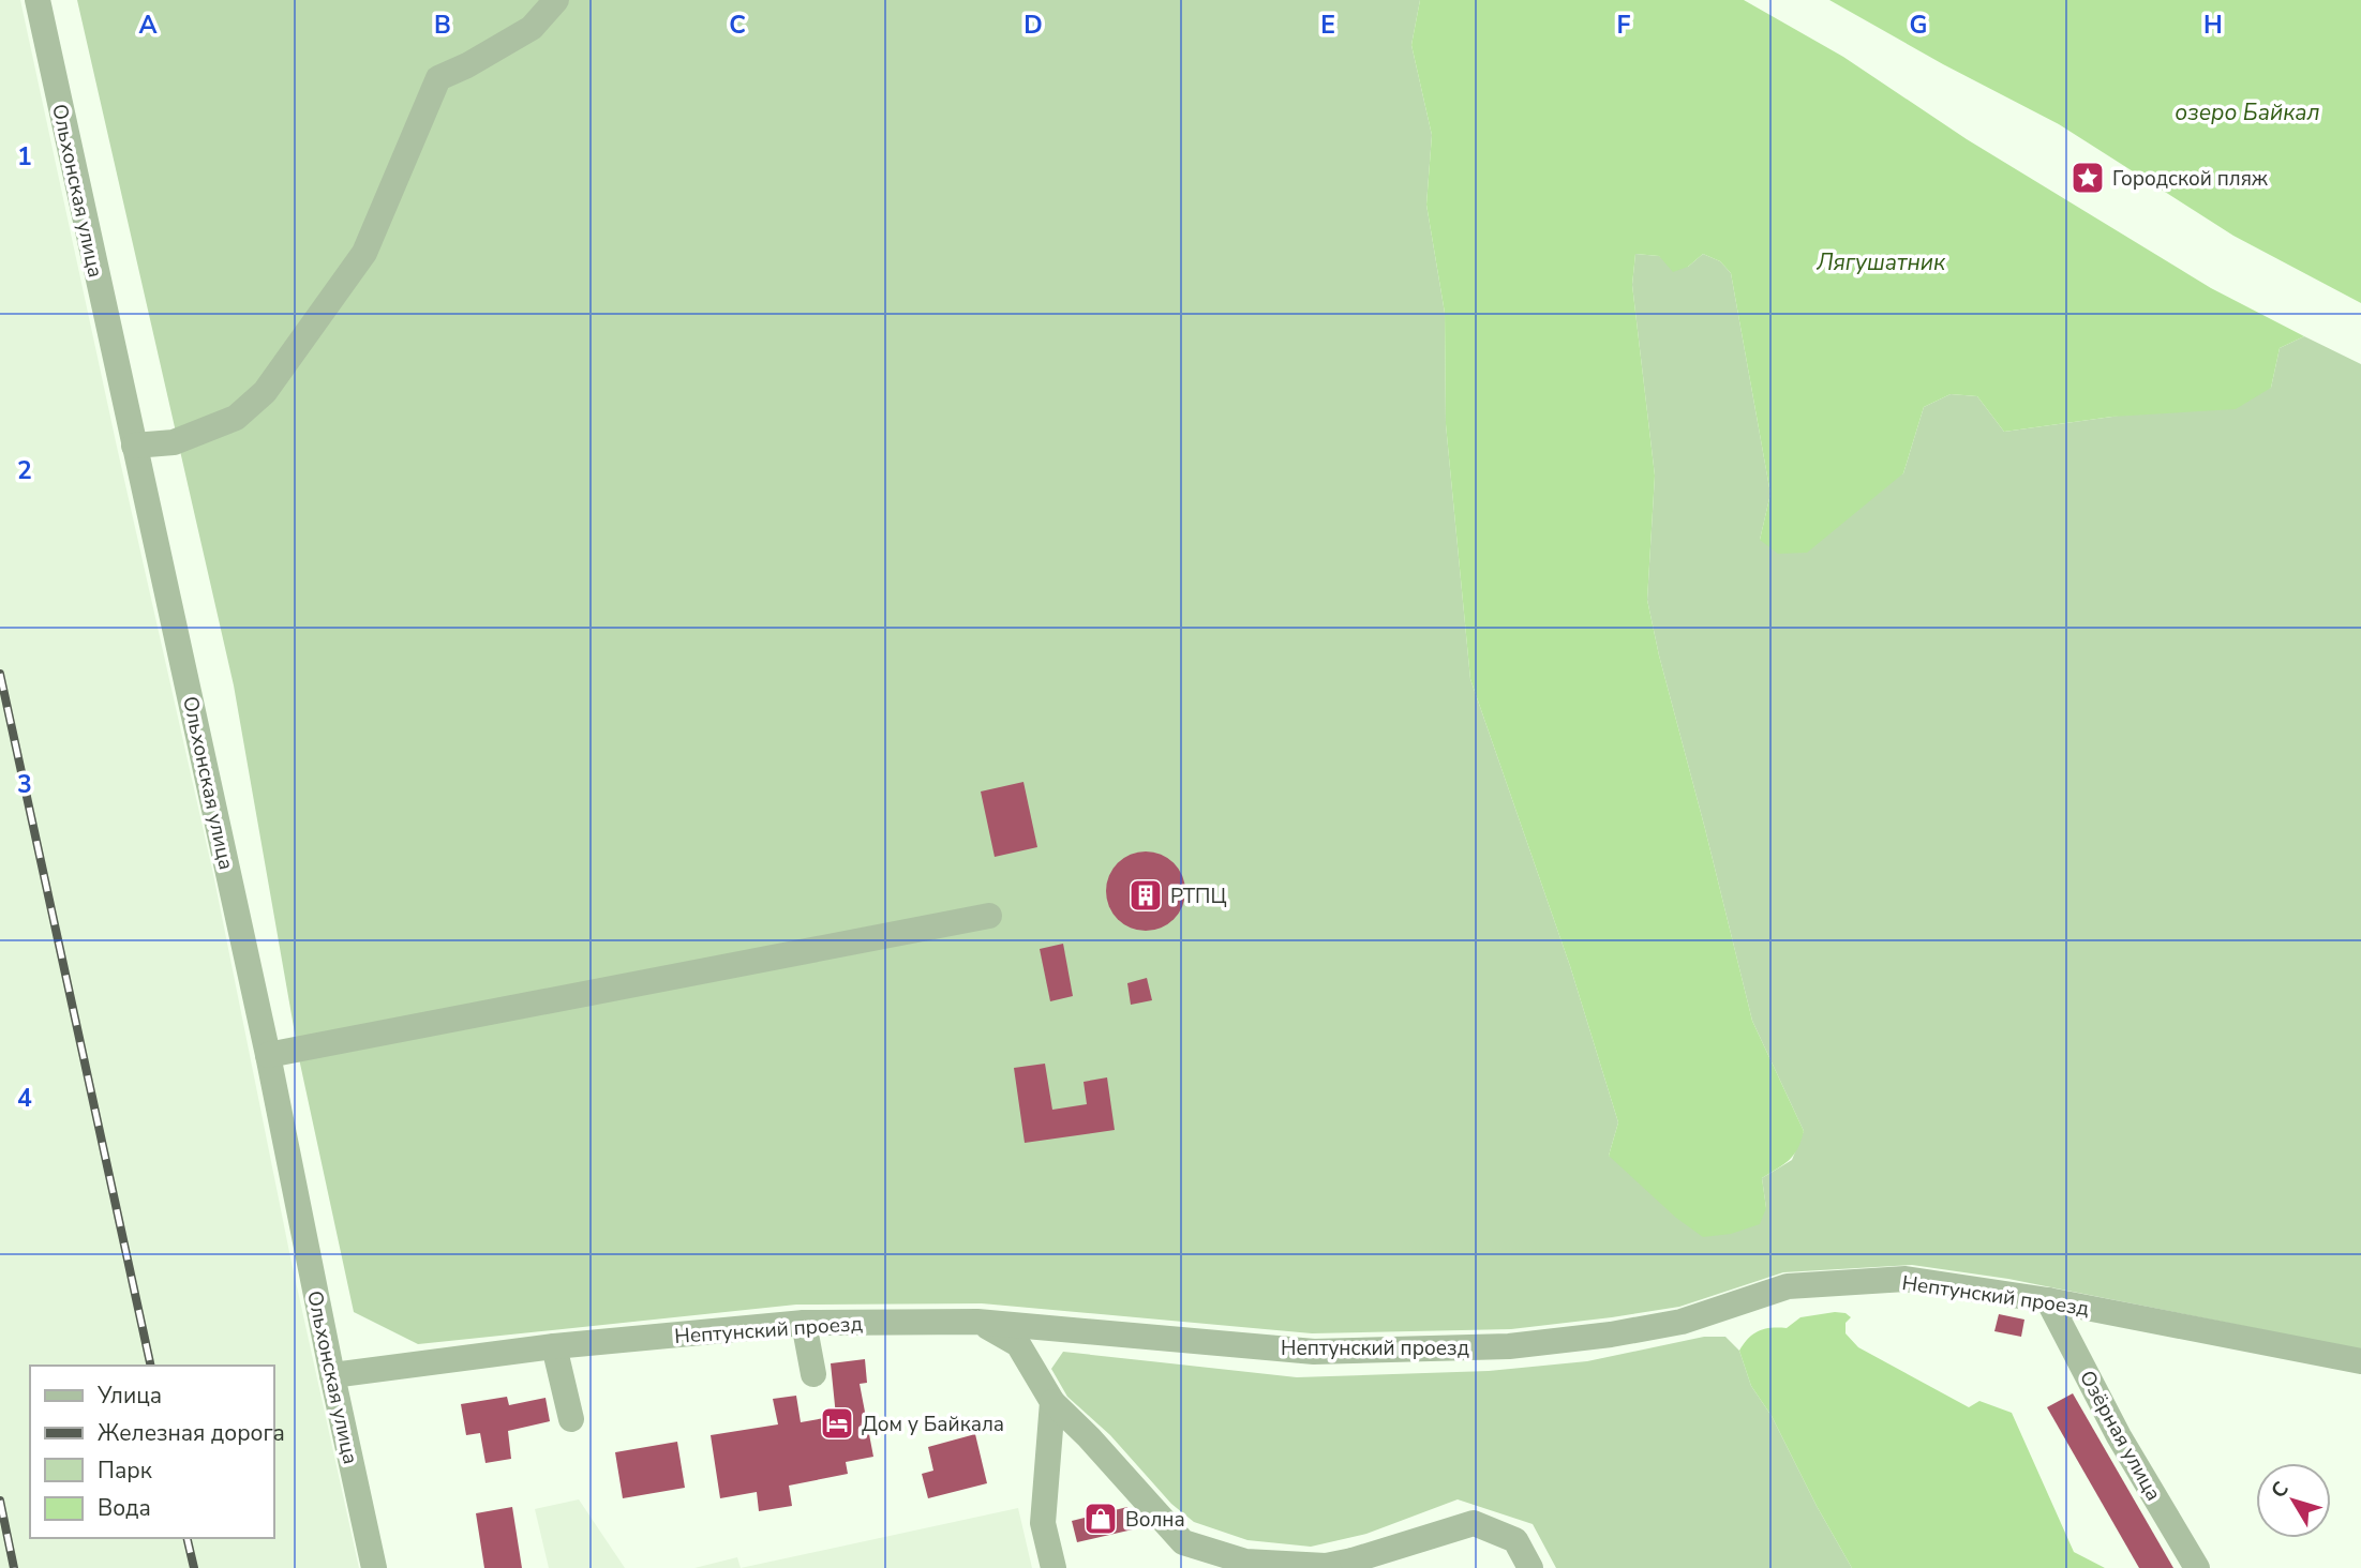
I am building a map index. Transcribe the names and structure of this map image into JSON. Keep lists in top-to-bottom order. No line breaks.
{"streets":{"street":["Ольхонская улица","Нептунский проезд","Озёрная улица"]},"crossings":[["Ольхонская улица","Нептунский проезд"],["Нептунский проезд","Озёрная улица"]],"water":["озеро Байкал","Лягушатник"],"places":{"place":["Городской пляж"],"building":["РТПЦ"],"hotel":["Дом у Байкала"],"shop":["Волна"]},"legend":["Улица","Железная дорога","Парк","Вода"],"north":"top left","grid":{"columns":["A","B","C","D","E","F","G","H"],"rows":["1","2","3","4"]}}
